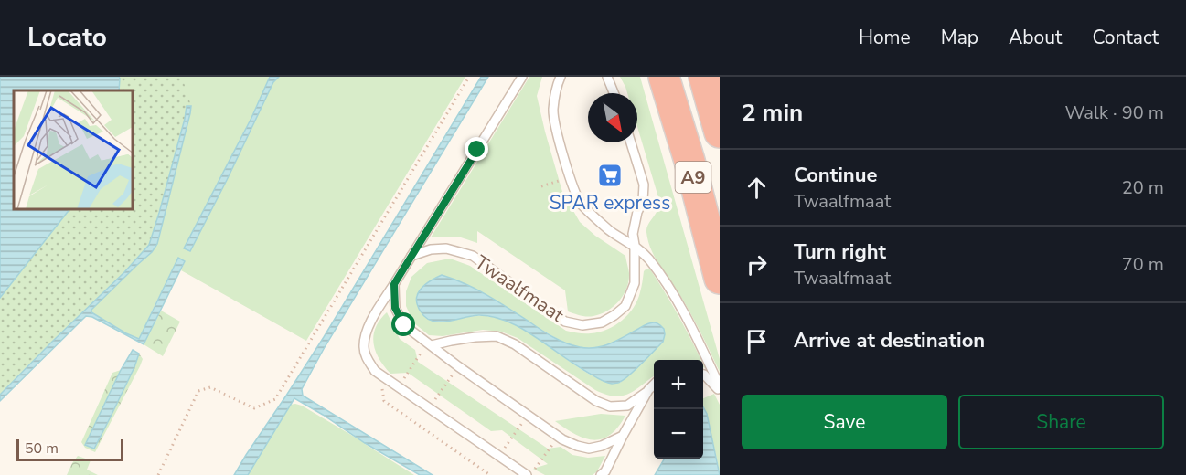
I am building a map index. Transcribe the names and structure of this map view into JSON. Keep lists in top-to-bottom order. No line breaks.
{"streets":{"highway":["A9"],"lane":["Twaalfmaat"]},"places":{"supermarket":["SPAR express"]},"scale_bar":"50 m","north":"bottom right","page":{"header":"Locato","nav":["Home","Map","About","Contact"],"heading":["2 min","Walk · 90 m"],"list":[["Continue","Twaalfmaat","20 m"],["Turn right","Twaalfmaat","70 m"],"Arrive at destination"],"map_buttons":["+","−"],"buttons":["Save","Share"],"scale":"50 m"}}
